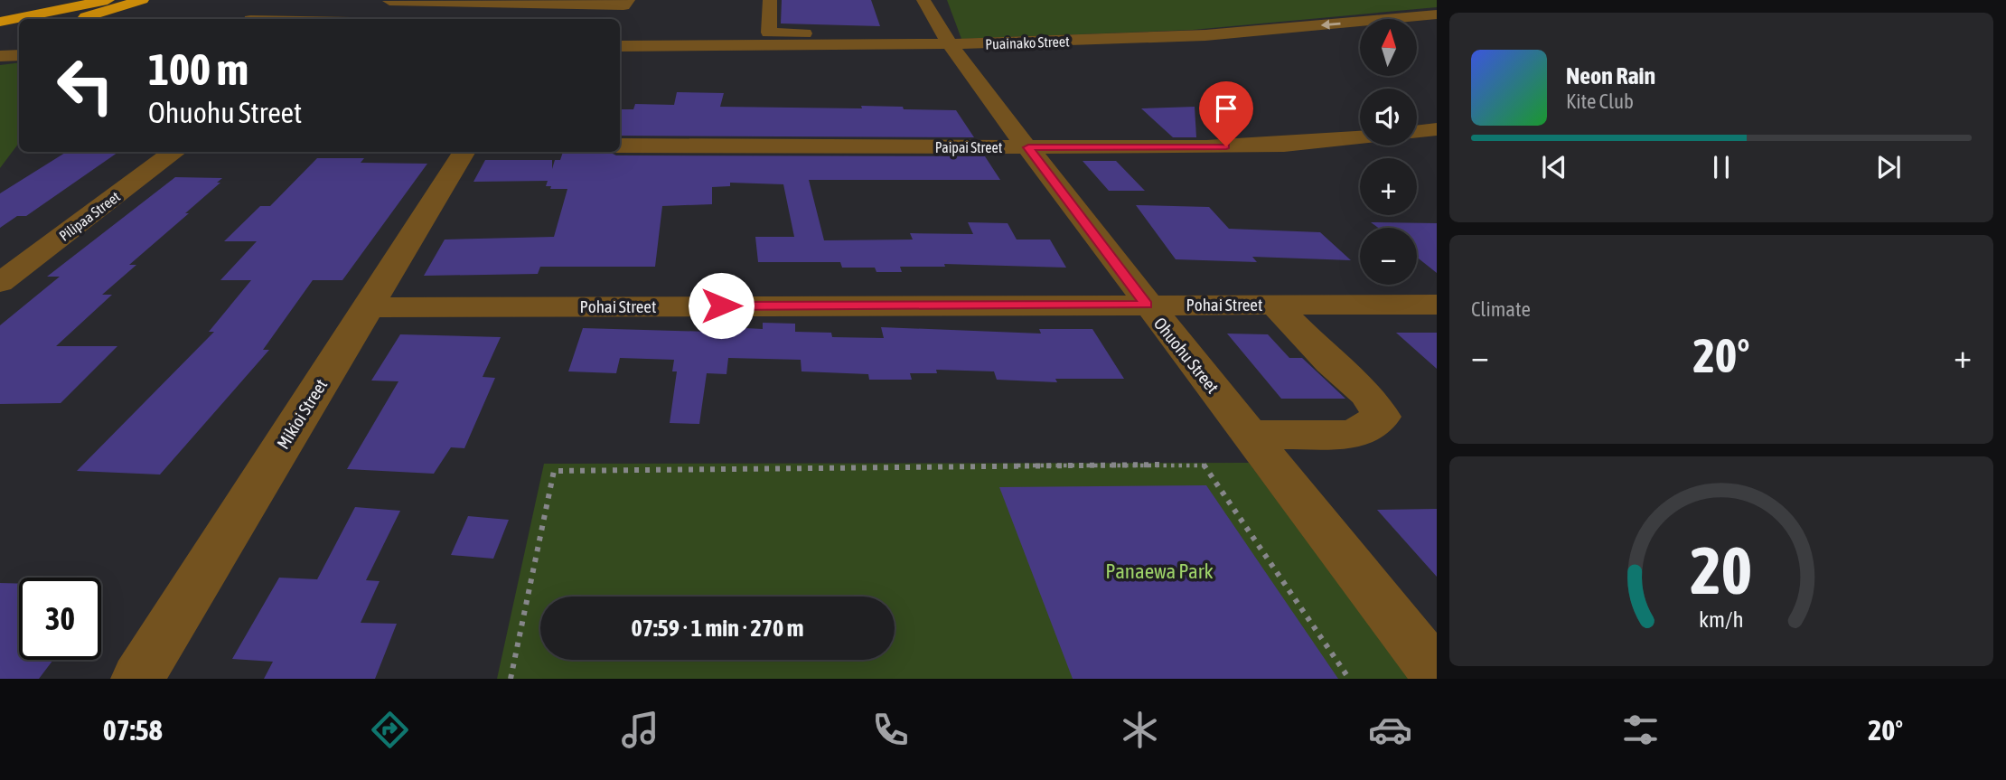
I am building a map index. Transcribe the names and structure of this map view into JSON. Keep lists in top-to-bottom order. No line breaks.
{"streets":{"street":["Puainako Street","Paipai Street","Pilipaa Street","Pohai Street","Ohuohu Street","Mikioi Street"]},"crossings":[["Puainako Street","Ohuohu Street"],["Paipai Street","Ohuohu Street"],["Pohai Street","Ohuohu Street"],["Pohai Street","Mikioi Street"]],"parks":["Panaewa Park"],"north":"top","page":{"map_buttons":["+","−"],"turn":["100 m","Ohuohu Street"],"song":["Neon Rain","Kite Club"],"tile":"Climate","heat":["−","20°","+"],"limit":"30","trip":"07:59 · 1 min · 270 m","tabs":["07:58","20°"],"gauge":["20","km/h"]}}
